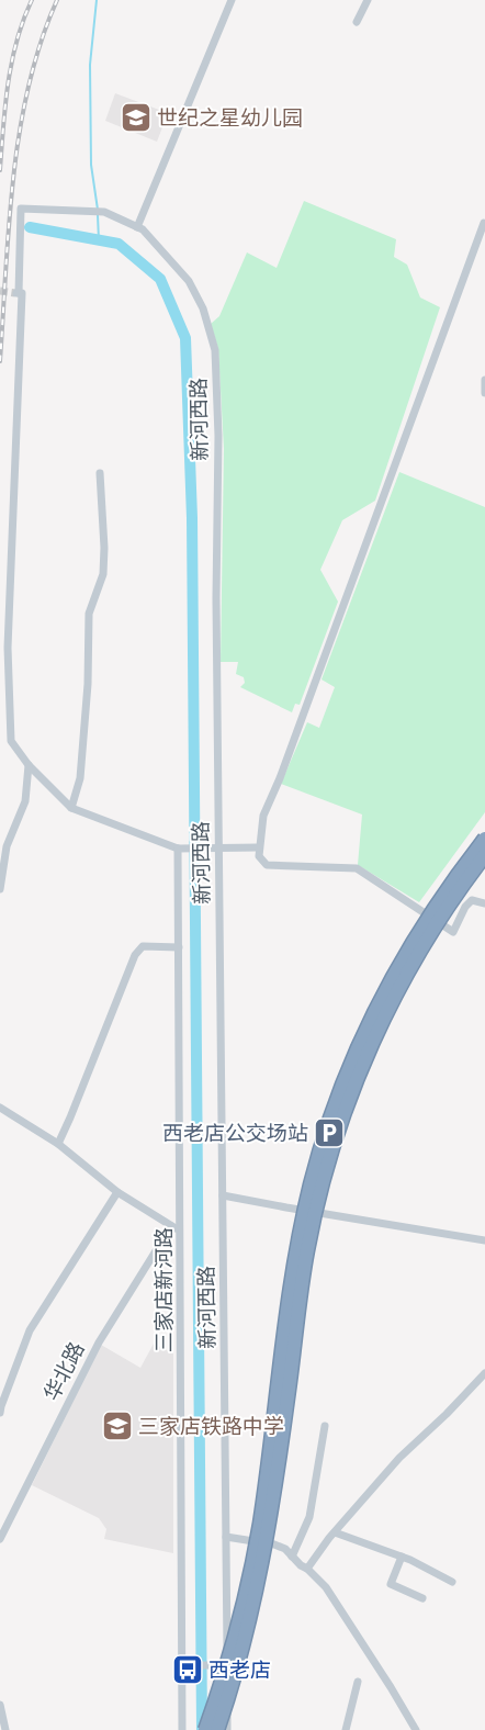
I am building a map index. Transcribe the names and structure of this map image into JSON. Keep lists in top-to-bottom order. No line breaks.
{"streets":{"street":["新河西路","三家店新河路","华北路"]},"places":{"school or university":["世纪之星幼儿园","三家店铁路中学"],"parking":["西老店公交场站"],"bus stop":["西老店"]}}
